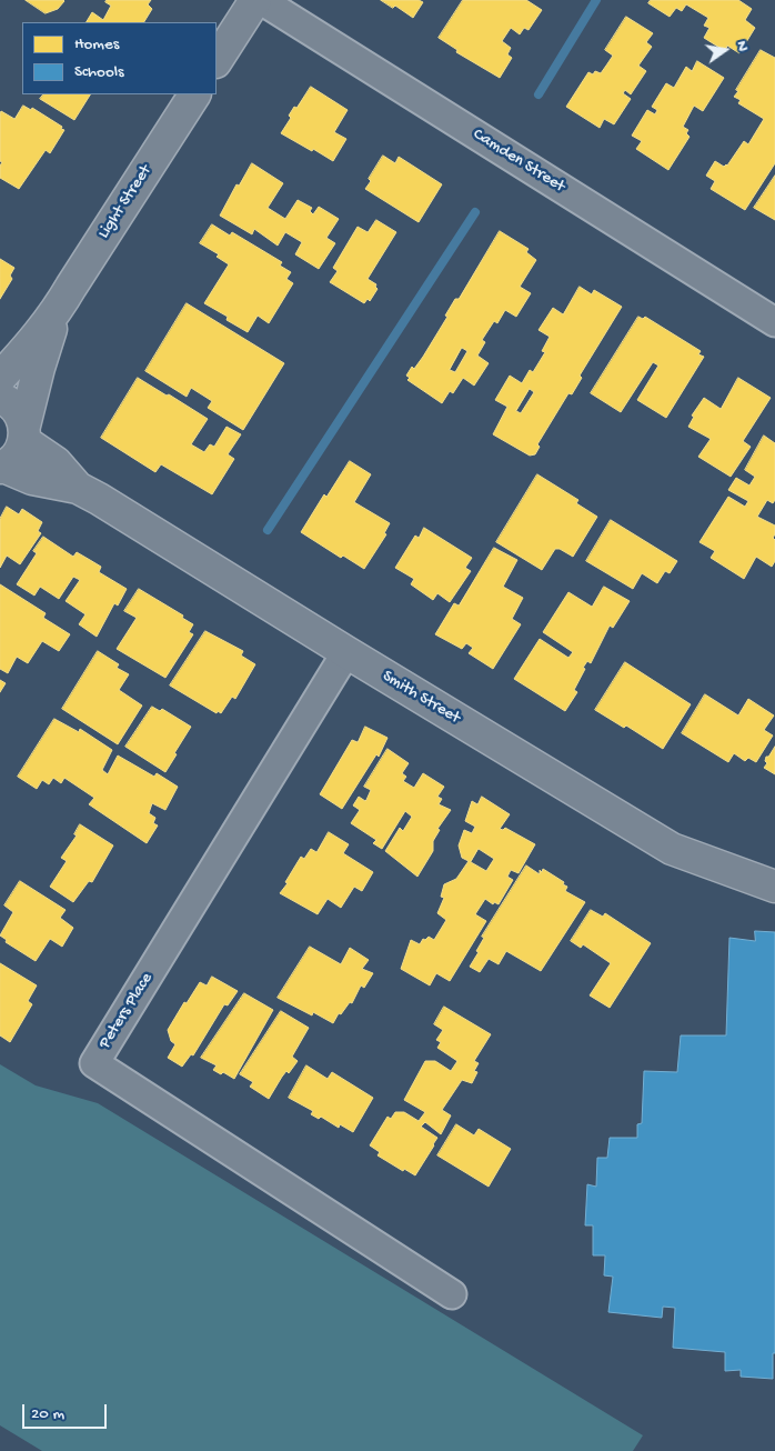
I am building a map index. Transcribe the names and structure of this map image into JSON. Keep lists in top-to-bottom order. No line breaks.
{"streets":{"street":["Camden Street","Light Street","Smith Street","Peters Place"]},"crossings":[["Light Street","Smith Street"],["Smith Street","Peters Place"]],"legend":["Homes","Schools"],"scale_bar":"20 m","north":"right"}
